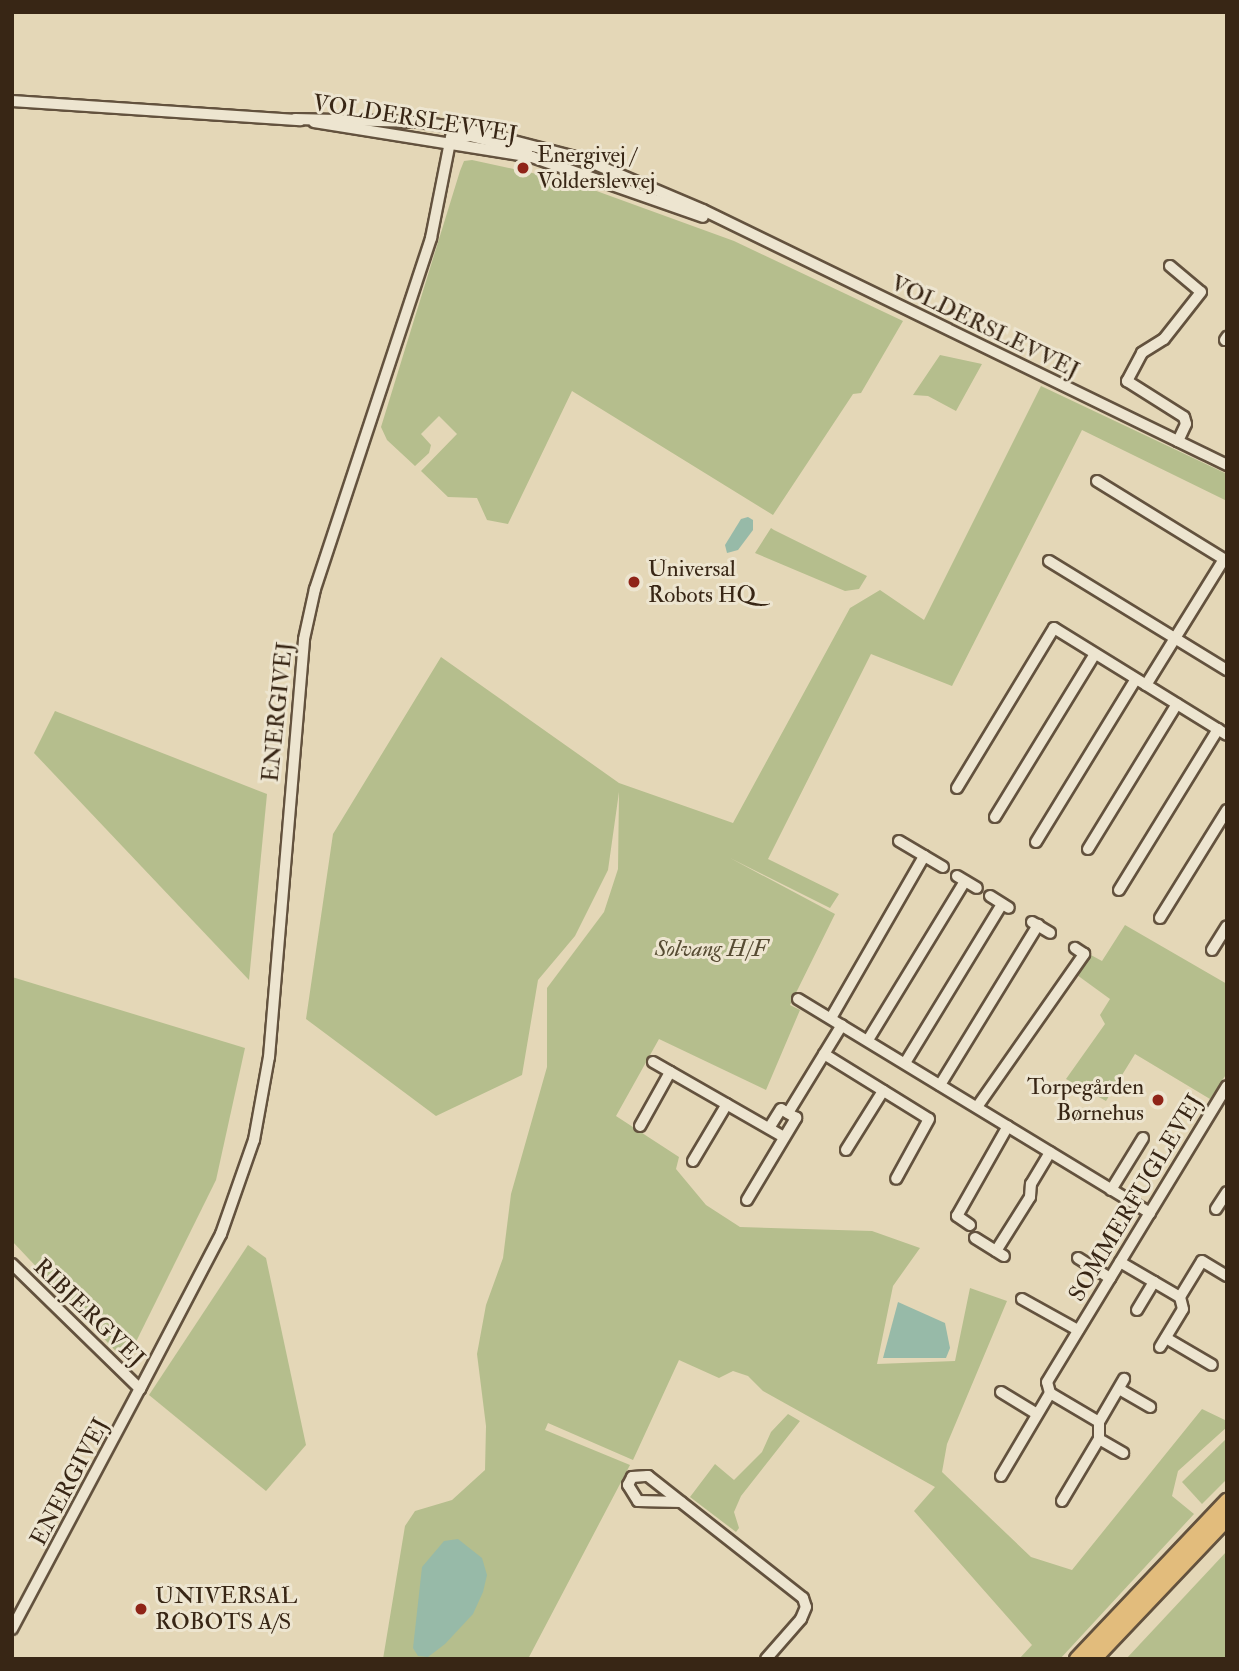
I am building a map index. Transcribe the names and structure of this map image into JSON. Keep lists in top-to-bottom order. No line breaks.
{"streets":{"street":["VOLDERSLEVVEJ","ENERGIVEJ","SOMMERFUGLEVEJ","RIBJERGVEJ"]},"crossings":[["VOLDERSLEVVEJ","ENERGIVEJ"],["ENERGIVEJ","RIBJERGVEJ"]],"parks":["Solvang H/F"],"places":["Energivej / Volderslevvej","Universal Robots HQ","Torpegården Børnehus","UNIVERSAL ROBOTS A/S"]}
